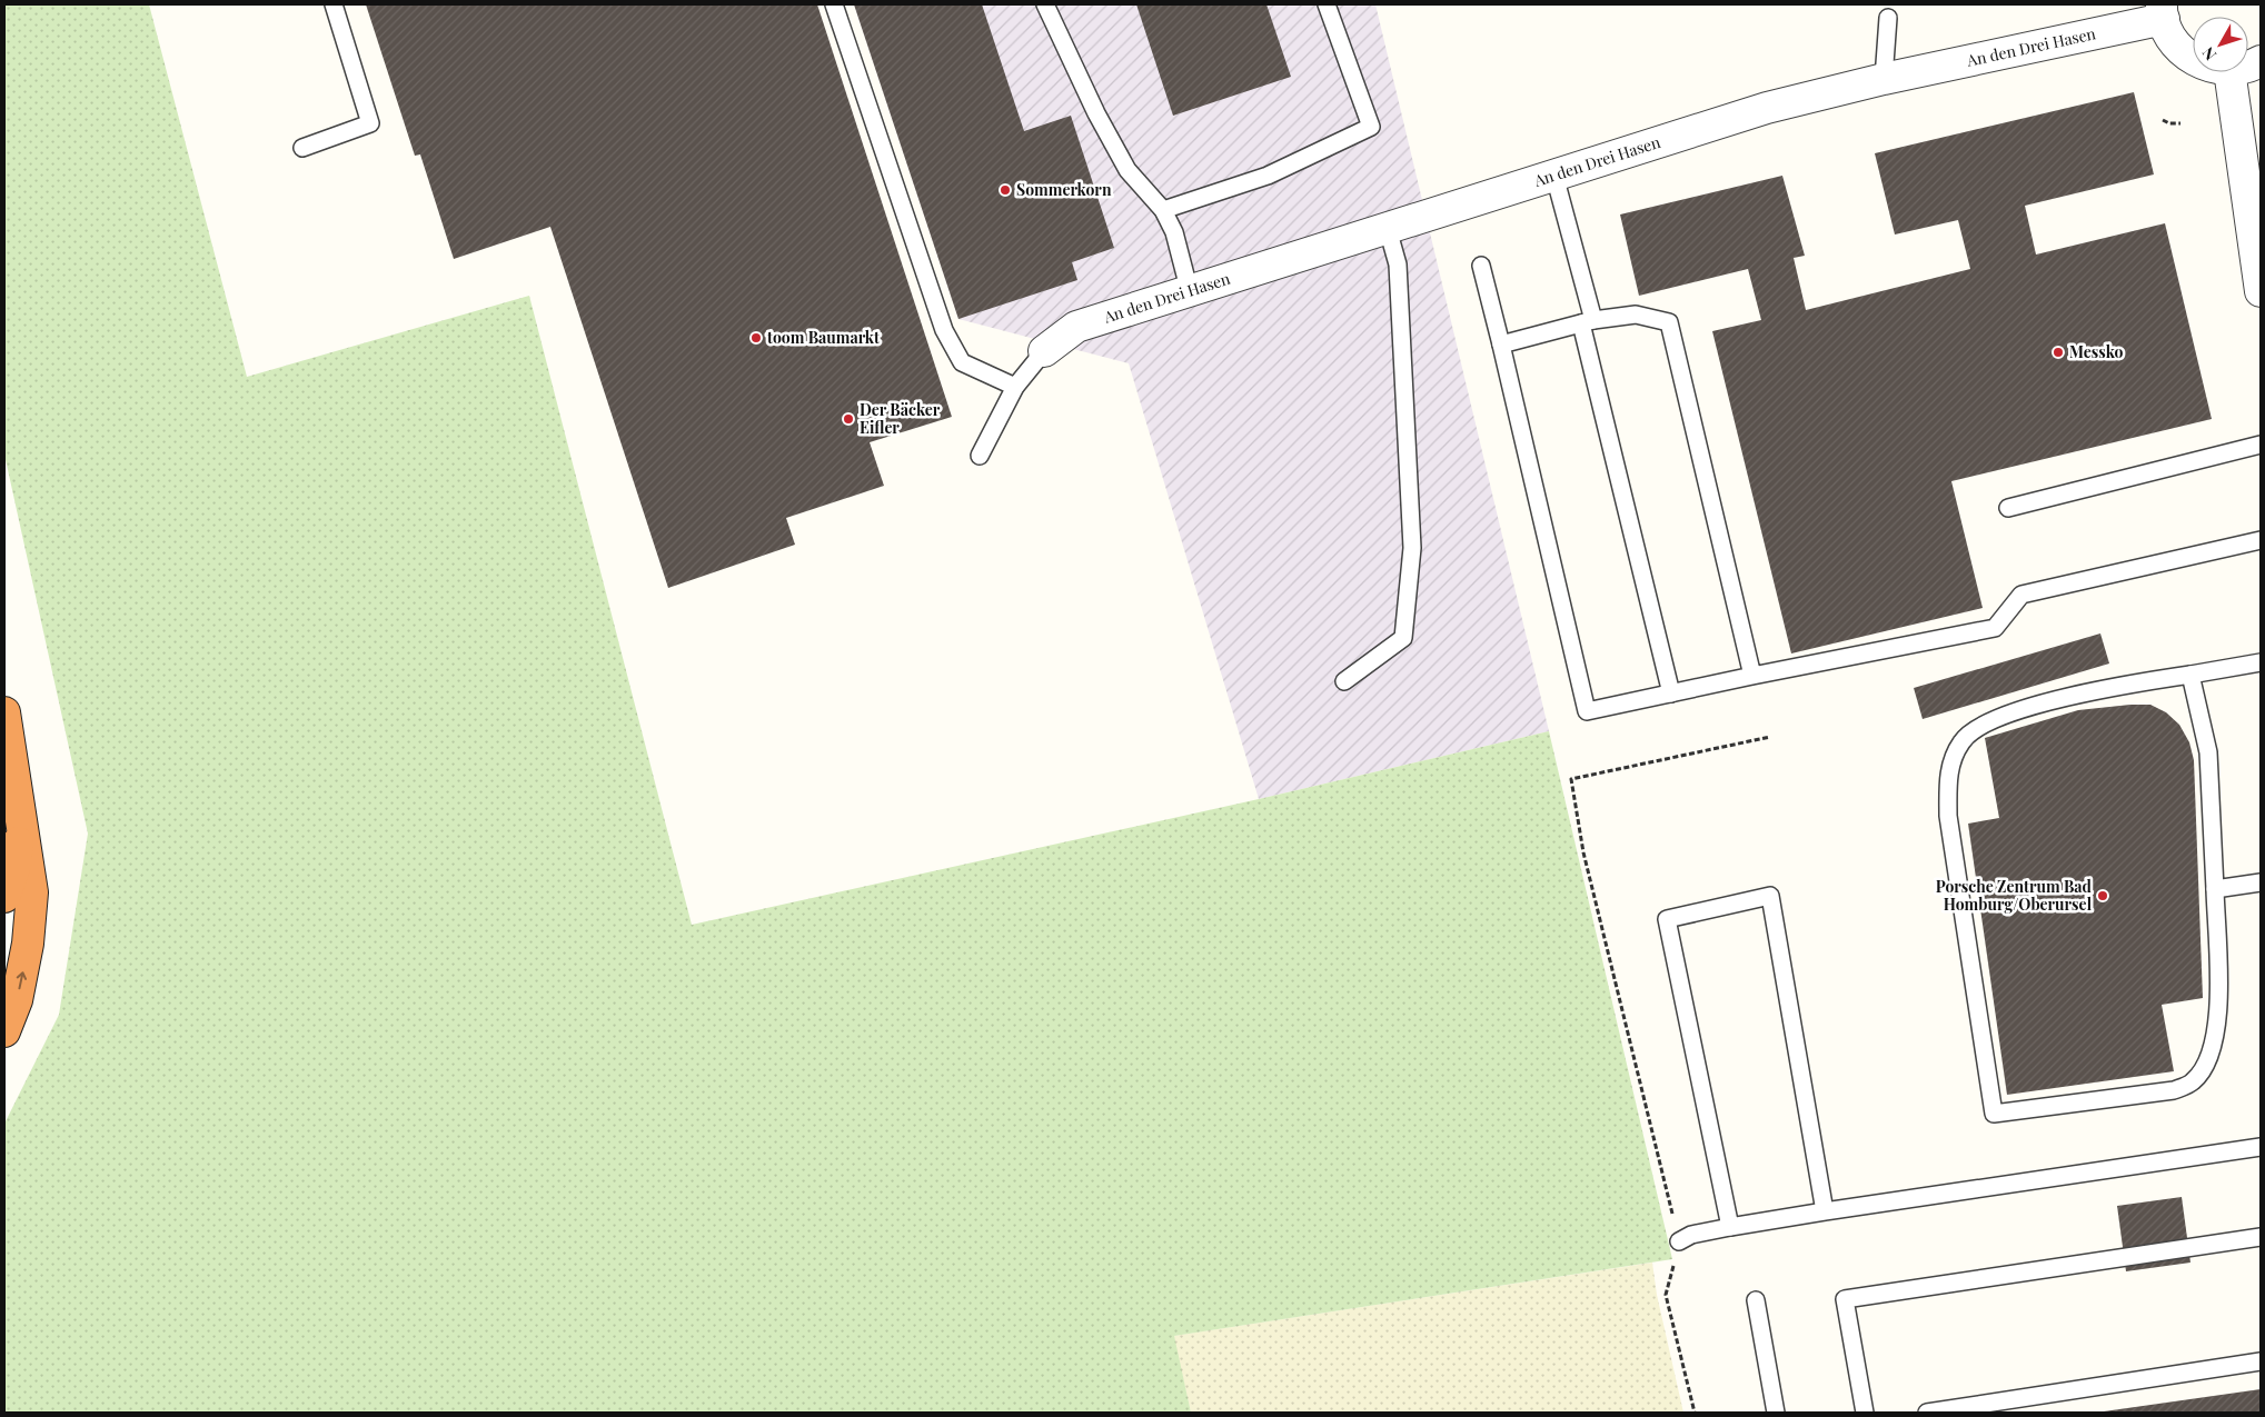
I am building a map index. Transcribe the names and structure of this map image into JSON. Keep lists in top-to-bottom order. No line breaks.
{"streets":{"street":["An den Drei Hasen"]},"places":["Sommerkorn","toom Baumarkt","Messko","Der Bäcker Eifler","Porsche Zentrum Bad Homburg/Oberursel"],"north":"bottom left"}
